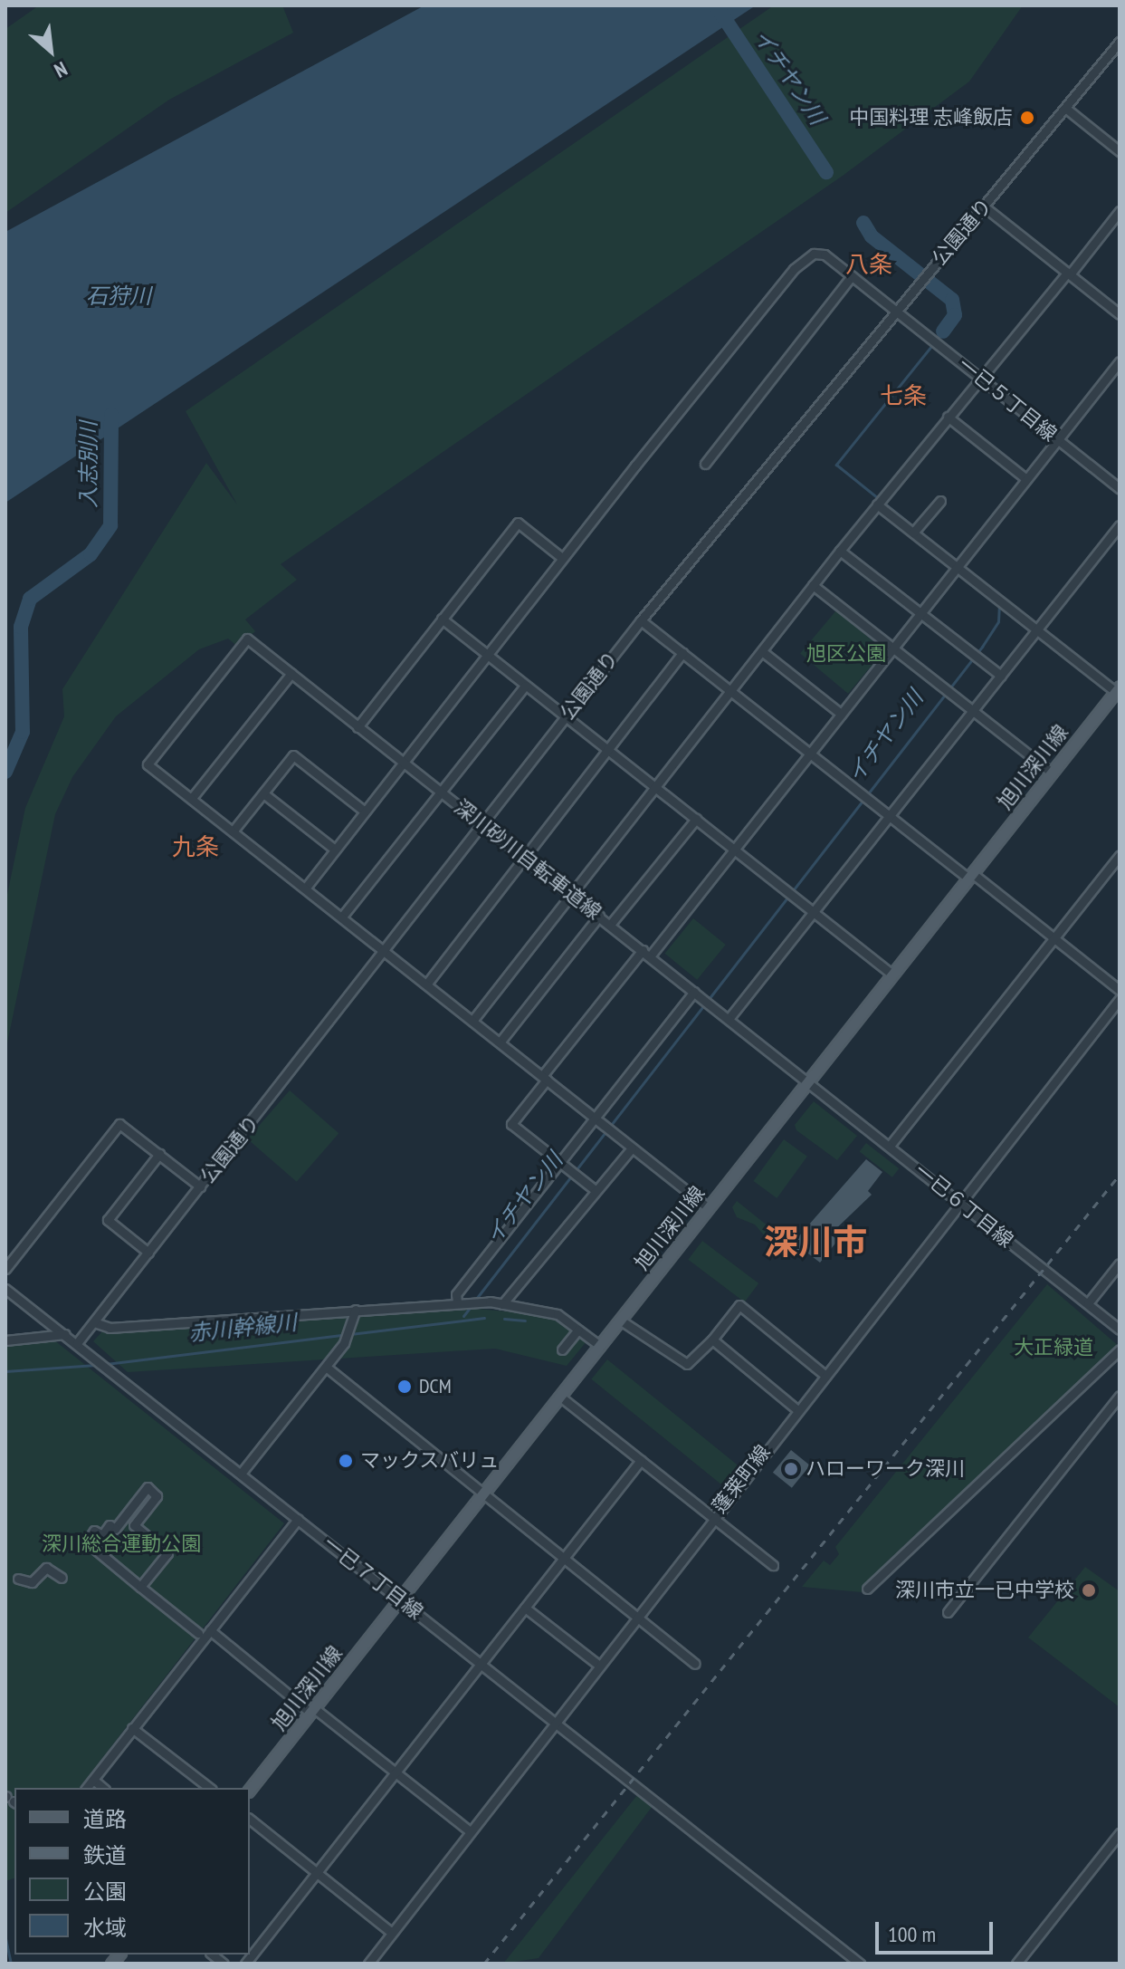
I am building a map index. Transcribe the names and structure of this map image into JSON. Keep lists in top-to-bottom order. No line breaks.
{"streets":{"main road":["旭川深川線"],"street":["公園通り","一已５丁目線","深川砂川自転車道線","一已６丁目線","蓬莱町線","一已７丁目線"]},"crossings":[["公園通り","一已５丁目線"],["公園通り","深川砂川自転車道線"],["公園通り","一已７丁目線"],["旭川深川線","深川砂川自転車道線"],["旭川深川線","一已６丁目線"],["旭川深川線","一已７丁目線"],["深川砂川自転車道線","一已６丁目線"],["一已６丁目線","蓬莱町線"],["蓬莱町線","一已７丁目線"]],"districts":["八条","七条","九条","深川市"],"water":["イチヤン川","石狩川","入志別川","赤川幹線川"],"parks":["旭区公園","大正緑道","深川総合運動公園"],"places":["中国料理 志峰飯店","DCM","マックスバリュ","ハローワーク深川","深川市立一已中学校"],"legend":["道路","鉄道","公園","水域"],"scale_bar":"100 m","north":"bottom right"}
